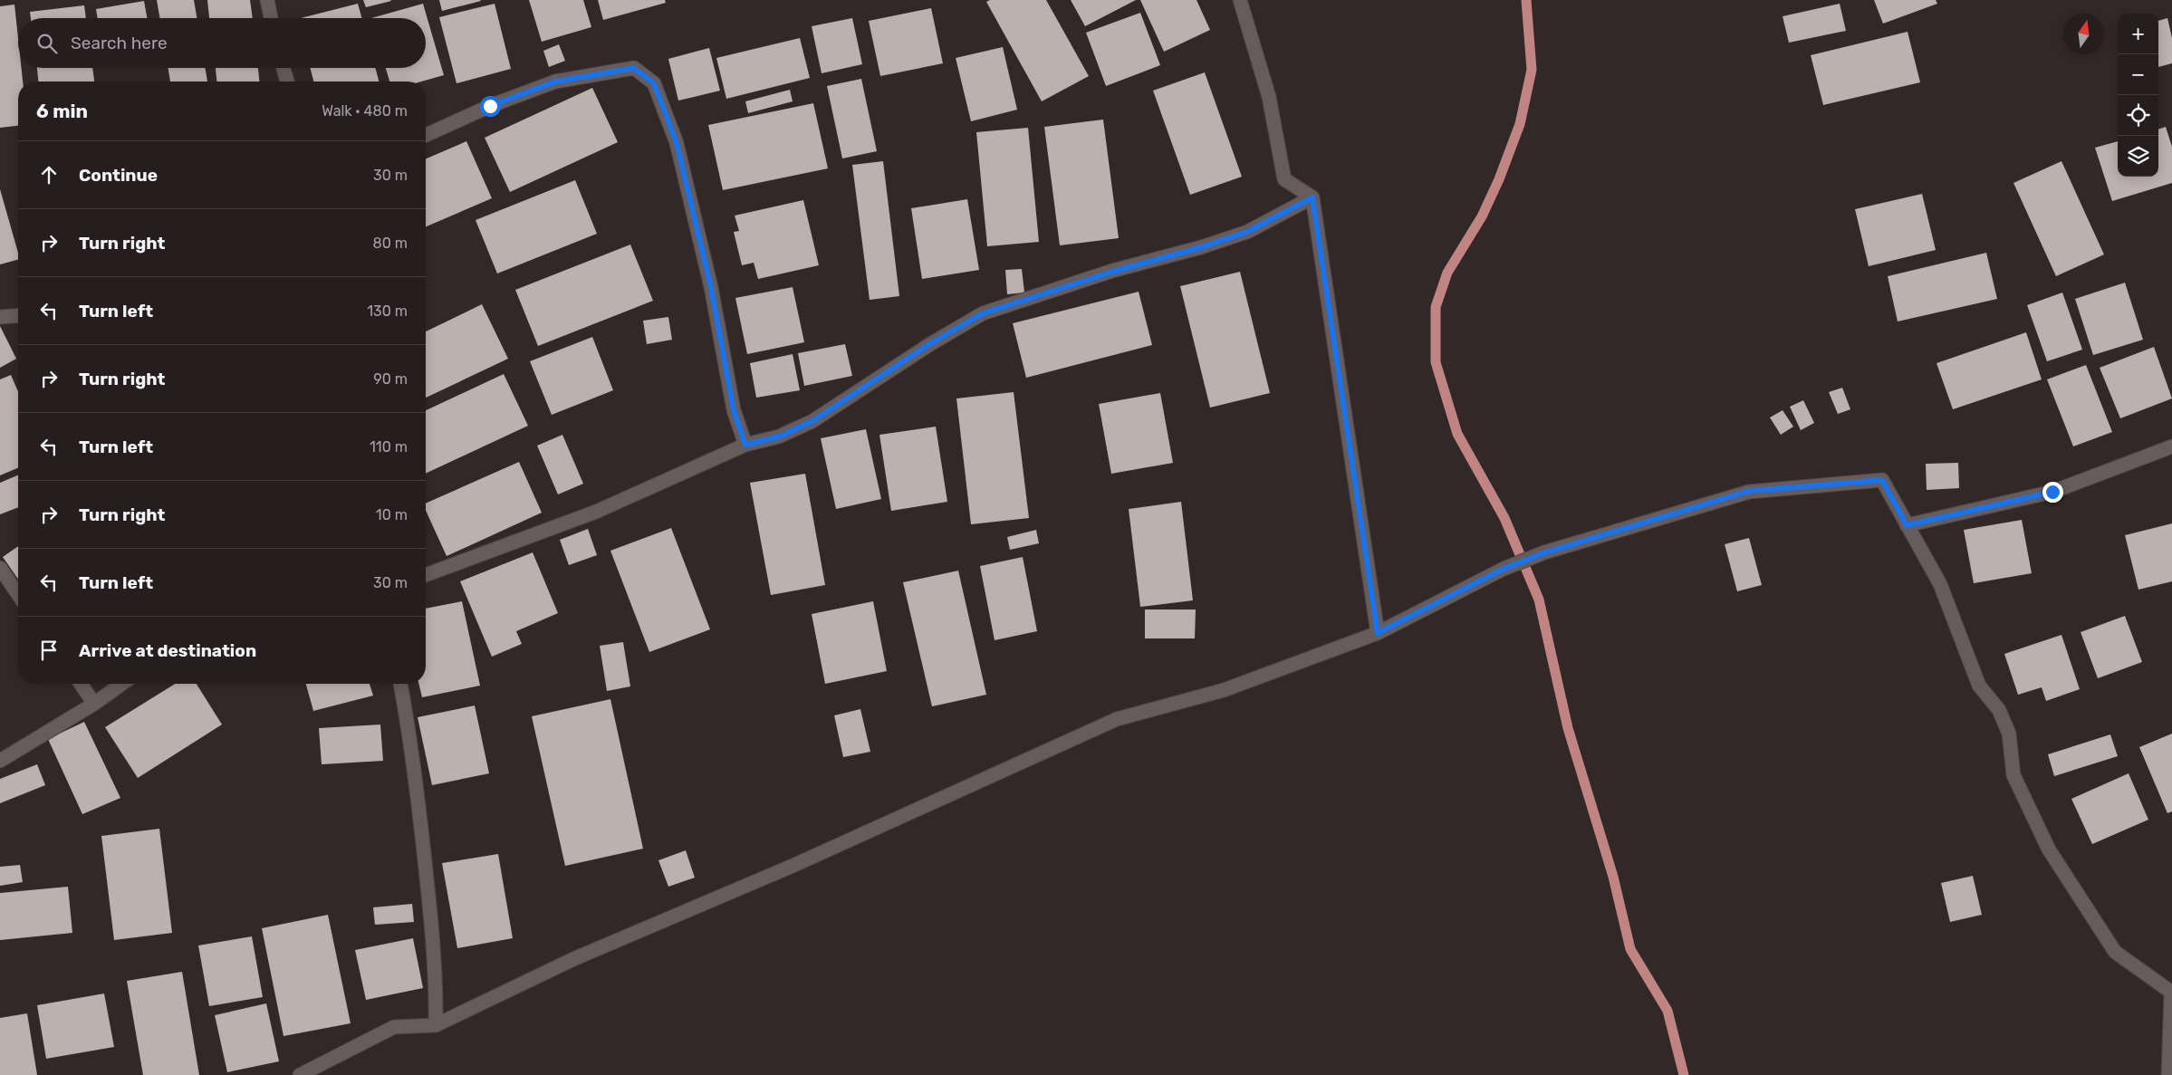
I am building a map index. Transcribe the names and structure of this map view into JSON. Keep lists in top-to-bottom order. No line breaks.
{"north":"top","page":{"map_buttons":["+","−"],"search":"Search here","heading":["6 min","Walk · 480 m"],"list":[["Continue","30 m"],["Turn right","80 m"],["Turn left","130 m"],["Turn right","90 m"],["Turn left","110 m"],["Turn right","10 m"],["Turn left","30 m"],"Arrive at destination"]}}
